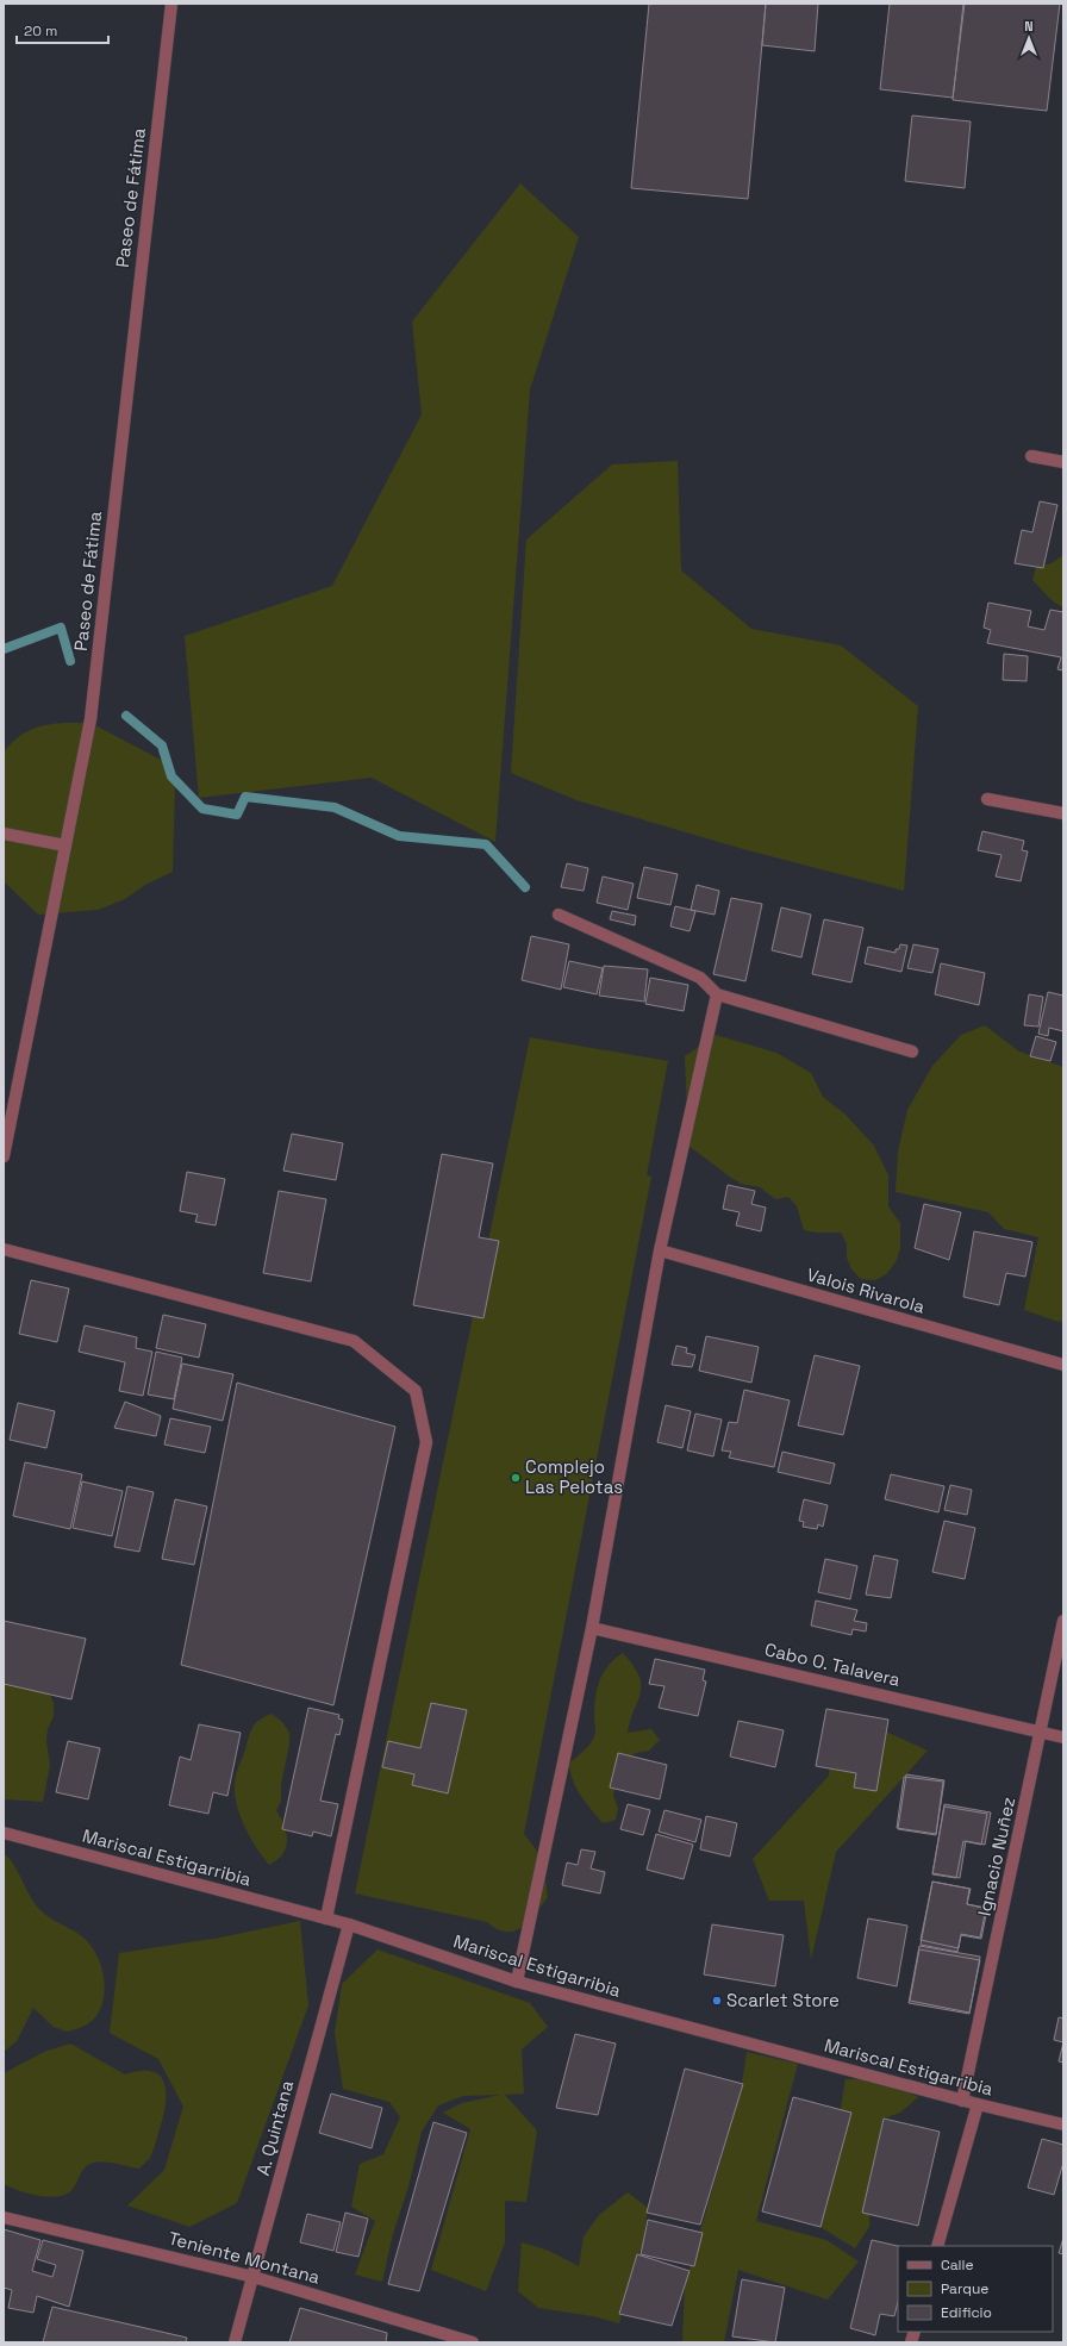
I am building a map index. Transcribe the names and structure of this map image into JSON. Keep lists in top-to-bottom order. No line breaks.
{"streets":{"street":["Paseo de Fátima","Valois Rivarola","Cabo O. Talavera","Ignacio Nuñez","Mariscal Estigarribia","A. Quintana","Teniente Montana"]},"crossings":[["Cabo O. Talavera","Ignacio Nuñez"],["Ignacio Nuñez","Mariscal Estigarribia"],["Mariscal Estigarribia","A. Quintana"],["A. Quintana","Teniente Montana"]],"places":["Complejo Las Pelotas","Scarlet Store"],"legend":["Calle","Parque","Edificio"],"scale_bar":"20 m","north":"top"}
